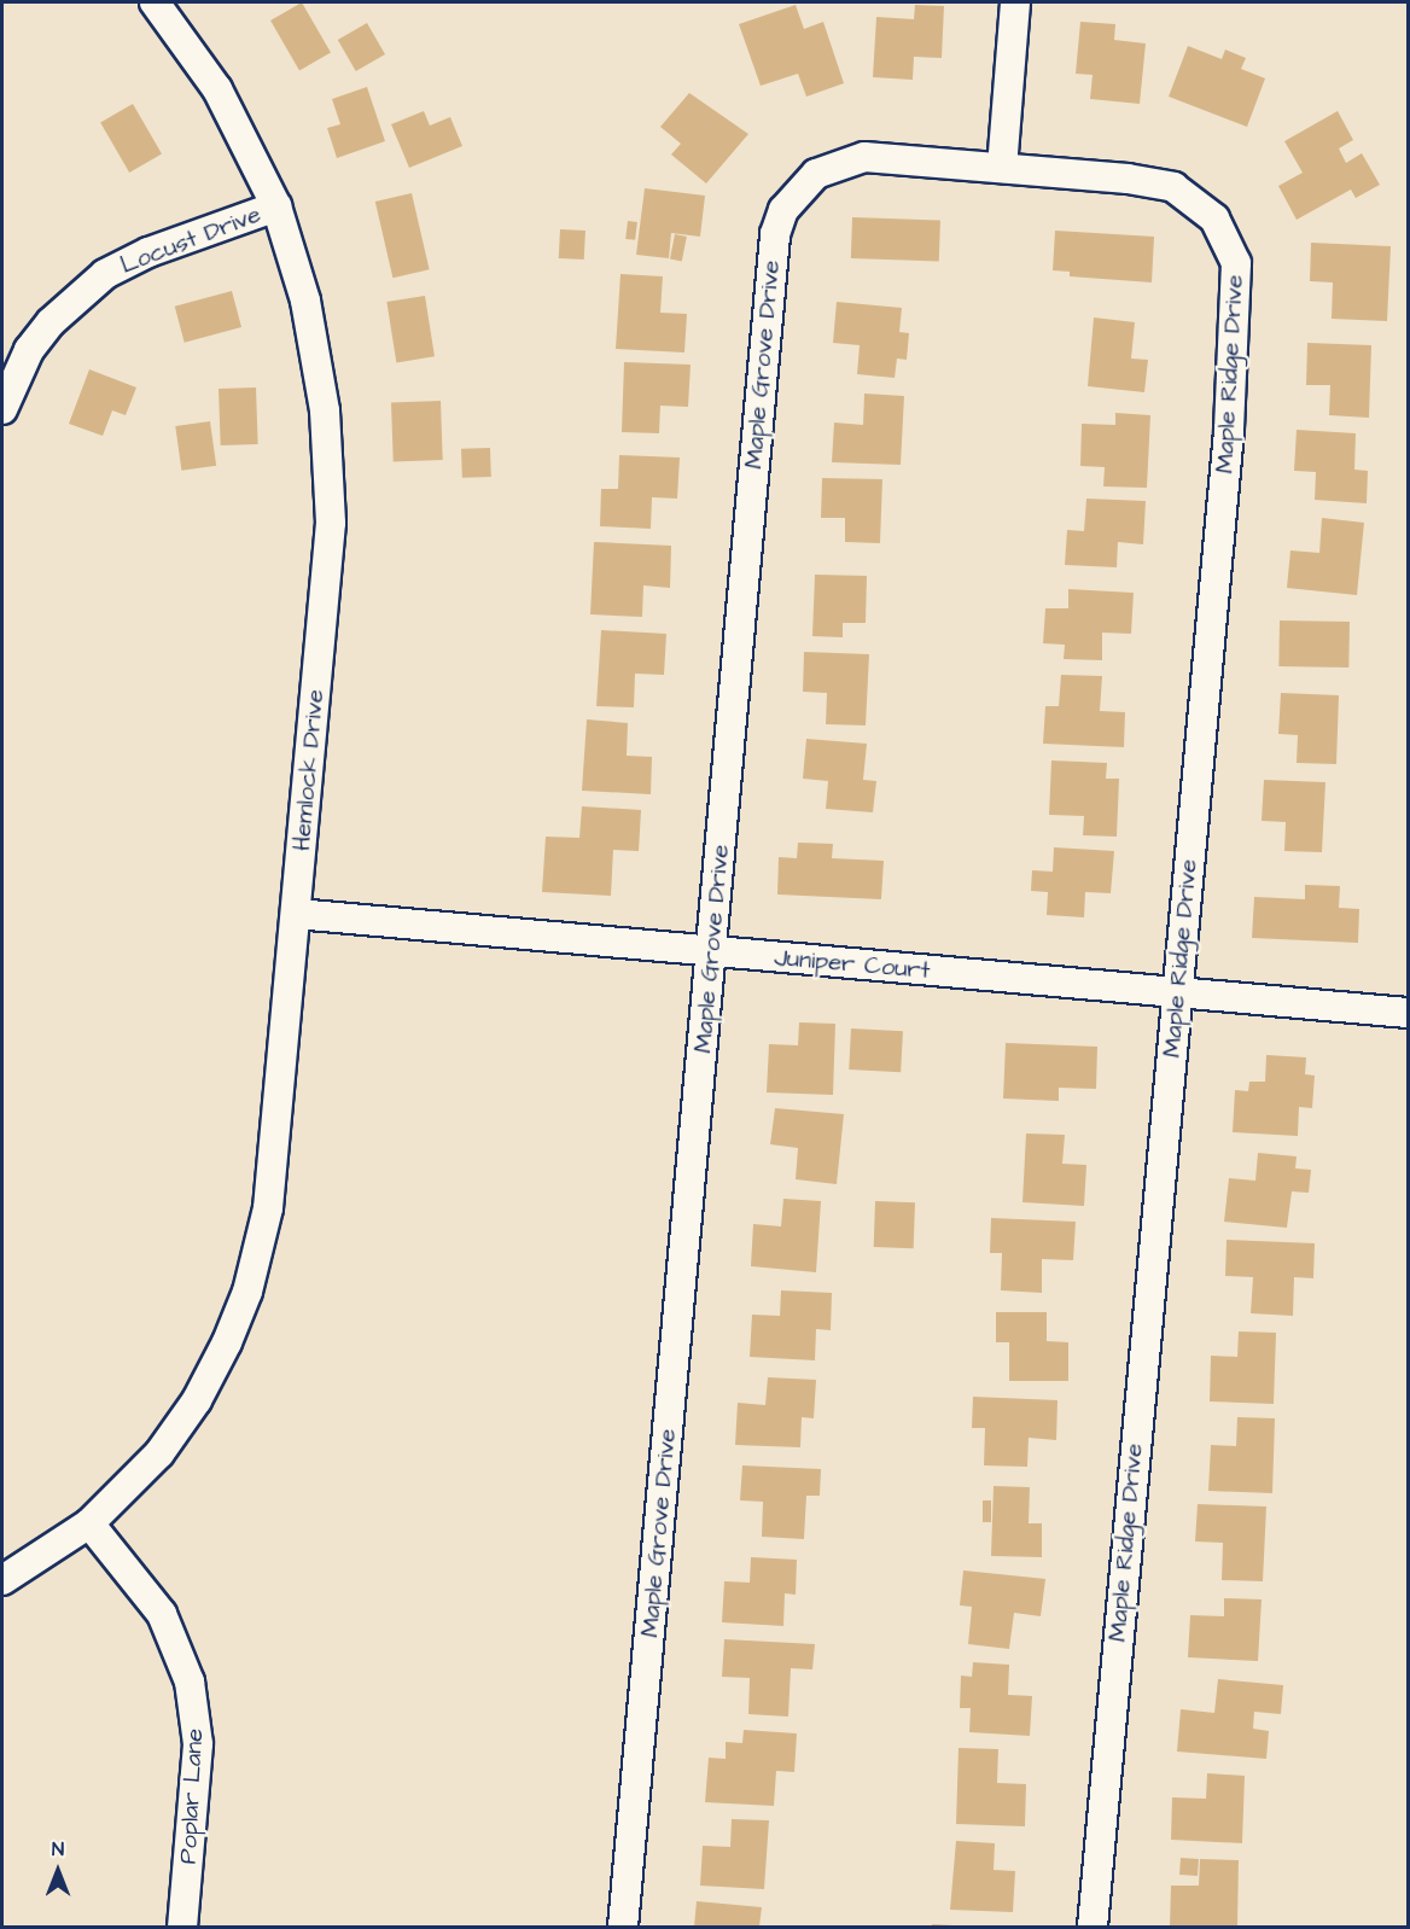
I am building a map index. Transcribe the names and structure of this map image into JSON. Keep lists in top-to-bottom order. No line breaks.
{"streets":{"street":["Locust Drive","Maple Grove Drive","Maple Ridge Drive","Hemlock Drive","Juniper Court","Poplar Lane"]},"crossings":[["Locust Drive","Hemlock Drive"],["Maple Grove Drive","Maple Ridge Drive"],["Maple Grove Drive","Juniper Court"],["Maple Ridge Drive","Juniper Court"],["Hemlock Drive","Juniper Court"],["Hemlock Drive","Poplar Lane"]],"north":"top"}
